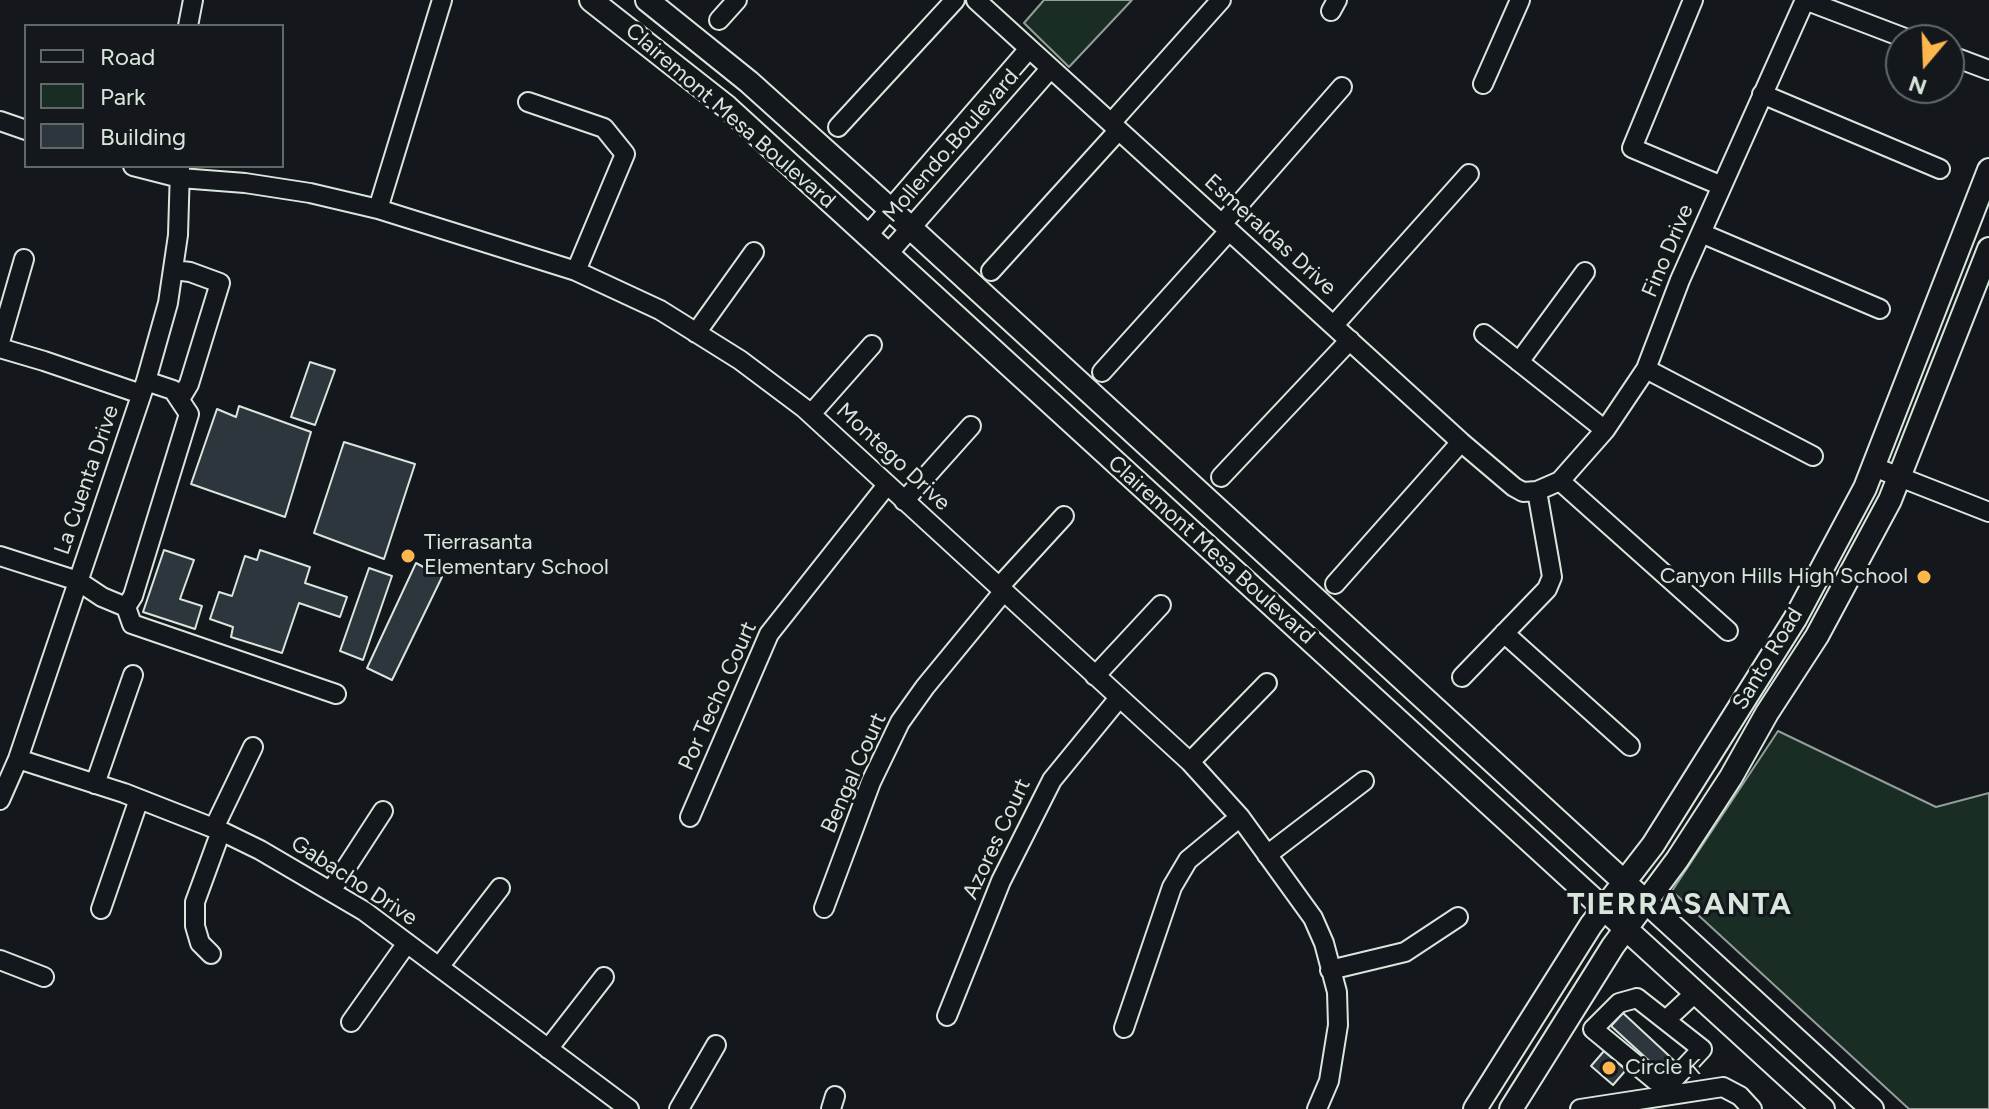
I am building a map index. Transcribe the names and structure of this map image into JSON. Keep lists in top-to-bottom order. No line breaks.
{"streets":{"main road":["Clairemont Mesa Boulevard","Santo Road"],"street":["Mollendo Boulevard","Esmeraldas Drive","Fino Drive","Montego Drive","La Cuenta Drive","Por Techo Court","Bengal Court","Azores Court","Gabacho Drive"]},"crossings":[["Clairemont Mesa Boulevard","Mollendo Boulevard"],["Clairemont Mesa Boulevard","Santo Road"],["Mollendo Boulevard","Esmeraldas Drive"],["Esmeraldas Drive","Fino Drive"],["Montego Drive","La Cuenta Drive"],["Montego Drive","Por Techo Court"],["Montego Drive","Bengal Court"],["Montego Drive","Azores Court"],["La Cuenta Drive","Gabacho Drive"]],"districts":["TIERRASANTA"],"places":["Tierrasanta Elementary School","Canyon Hills High School","Circle K"],"legend":["Road","Park","Building"],"north":"bottom"}
